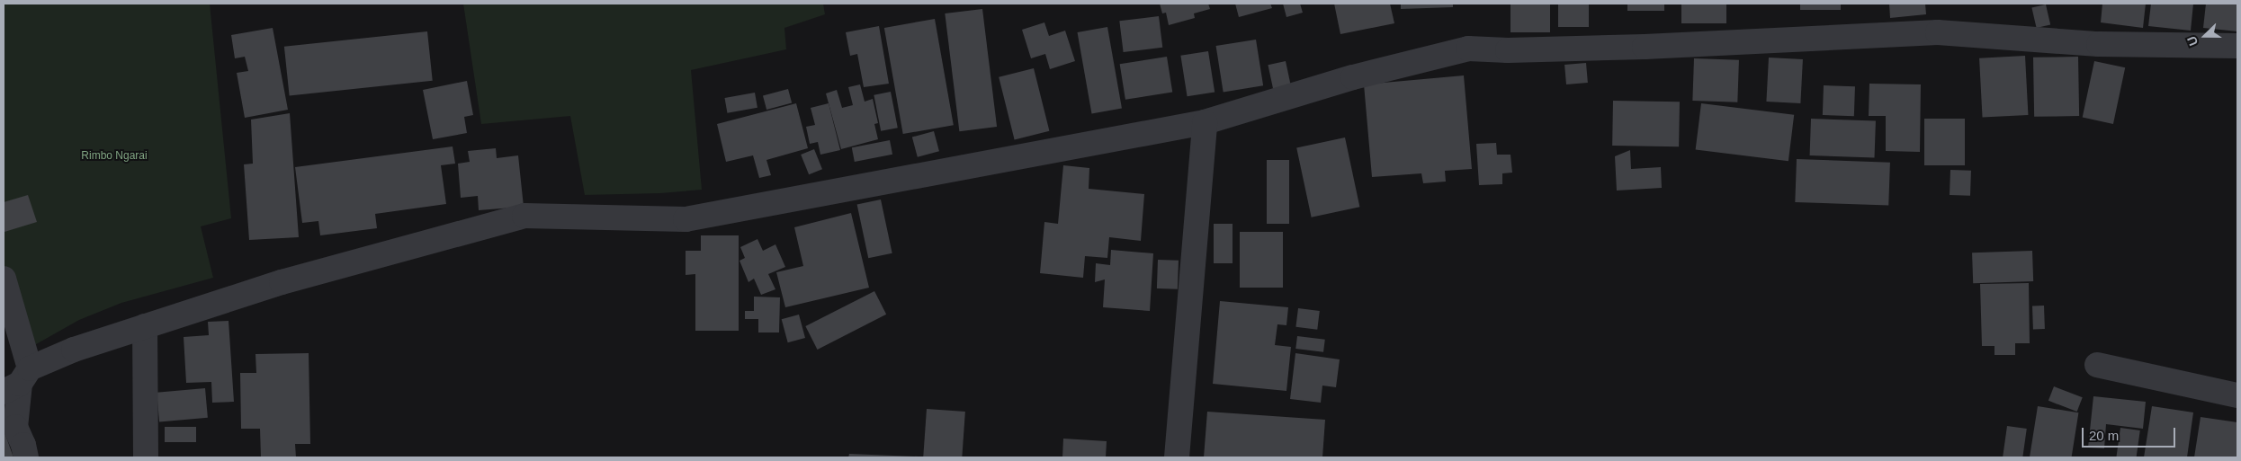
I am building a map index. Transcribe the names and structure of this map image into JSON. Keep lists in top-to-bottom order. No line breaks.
{"parks":["Rimbo Ngarai"],"scale_bar":"20 m","north":"left"}
